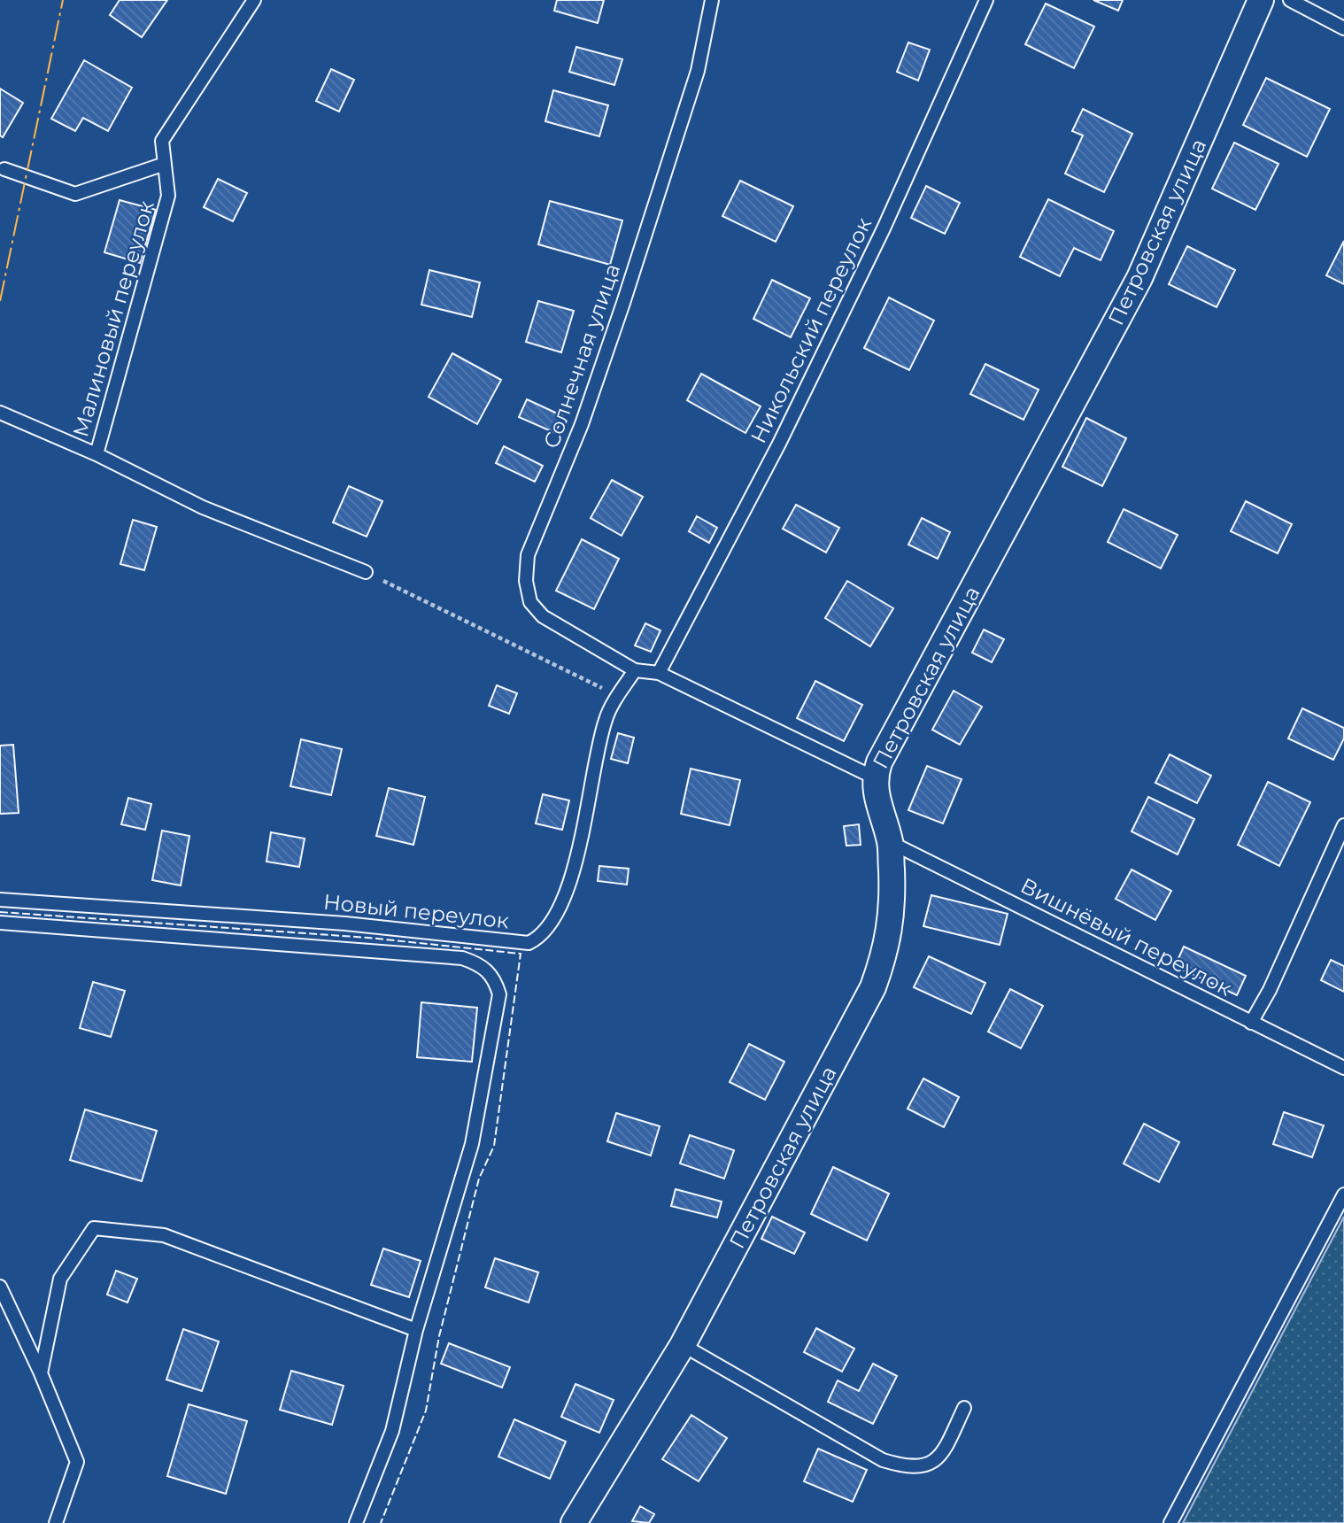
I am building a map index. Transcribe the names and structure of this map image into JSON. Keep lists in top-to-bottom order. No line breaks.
{"streets":{"street":["Петровская улица"],"lane":["Малиновый переулок","Никольский переулок","Солнечная улица","Новый переулок","Вишнёвый переулок"]},"crossings":[["Петровская улица","Вишнёвый переулок"],["Солнечная улица","Новый переулок"]]}
